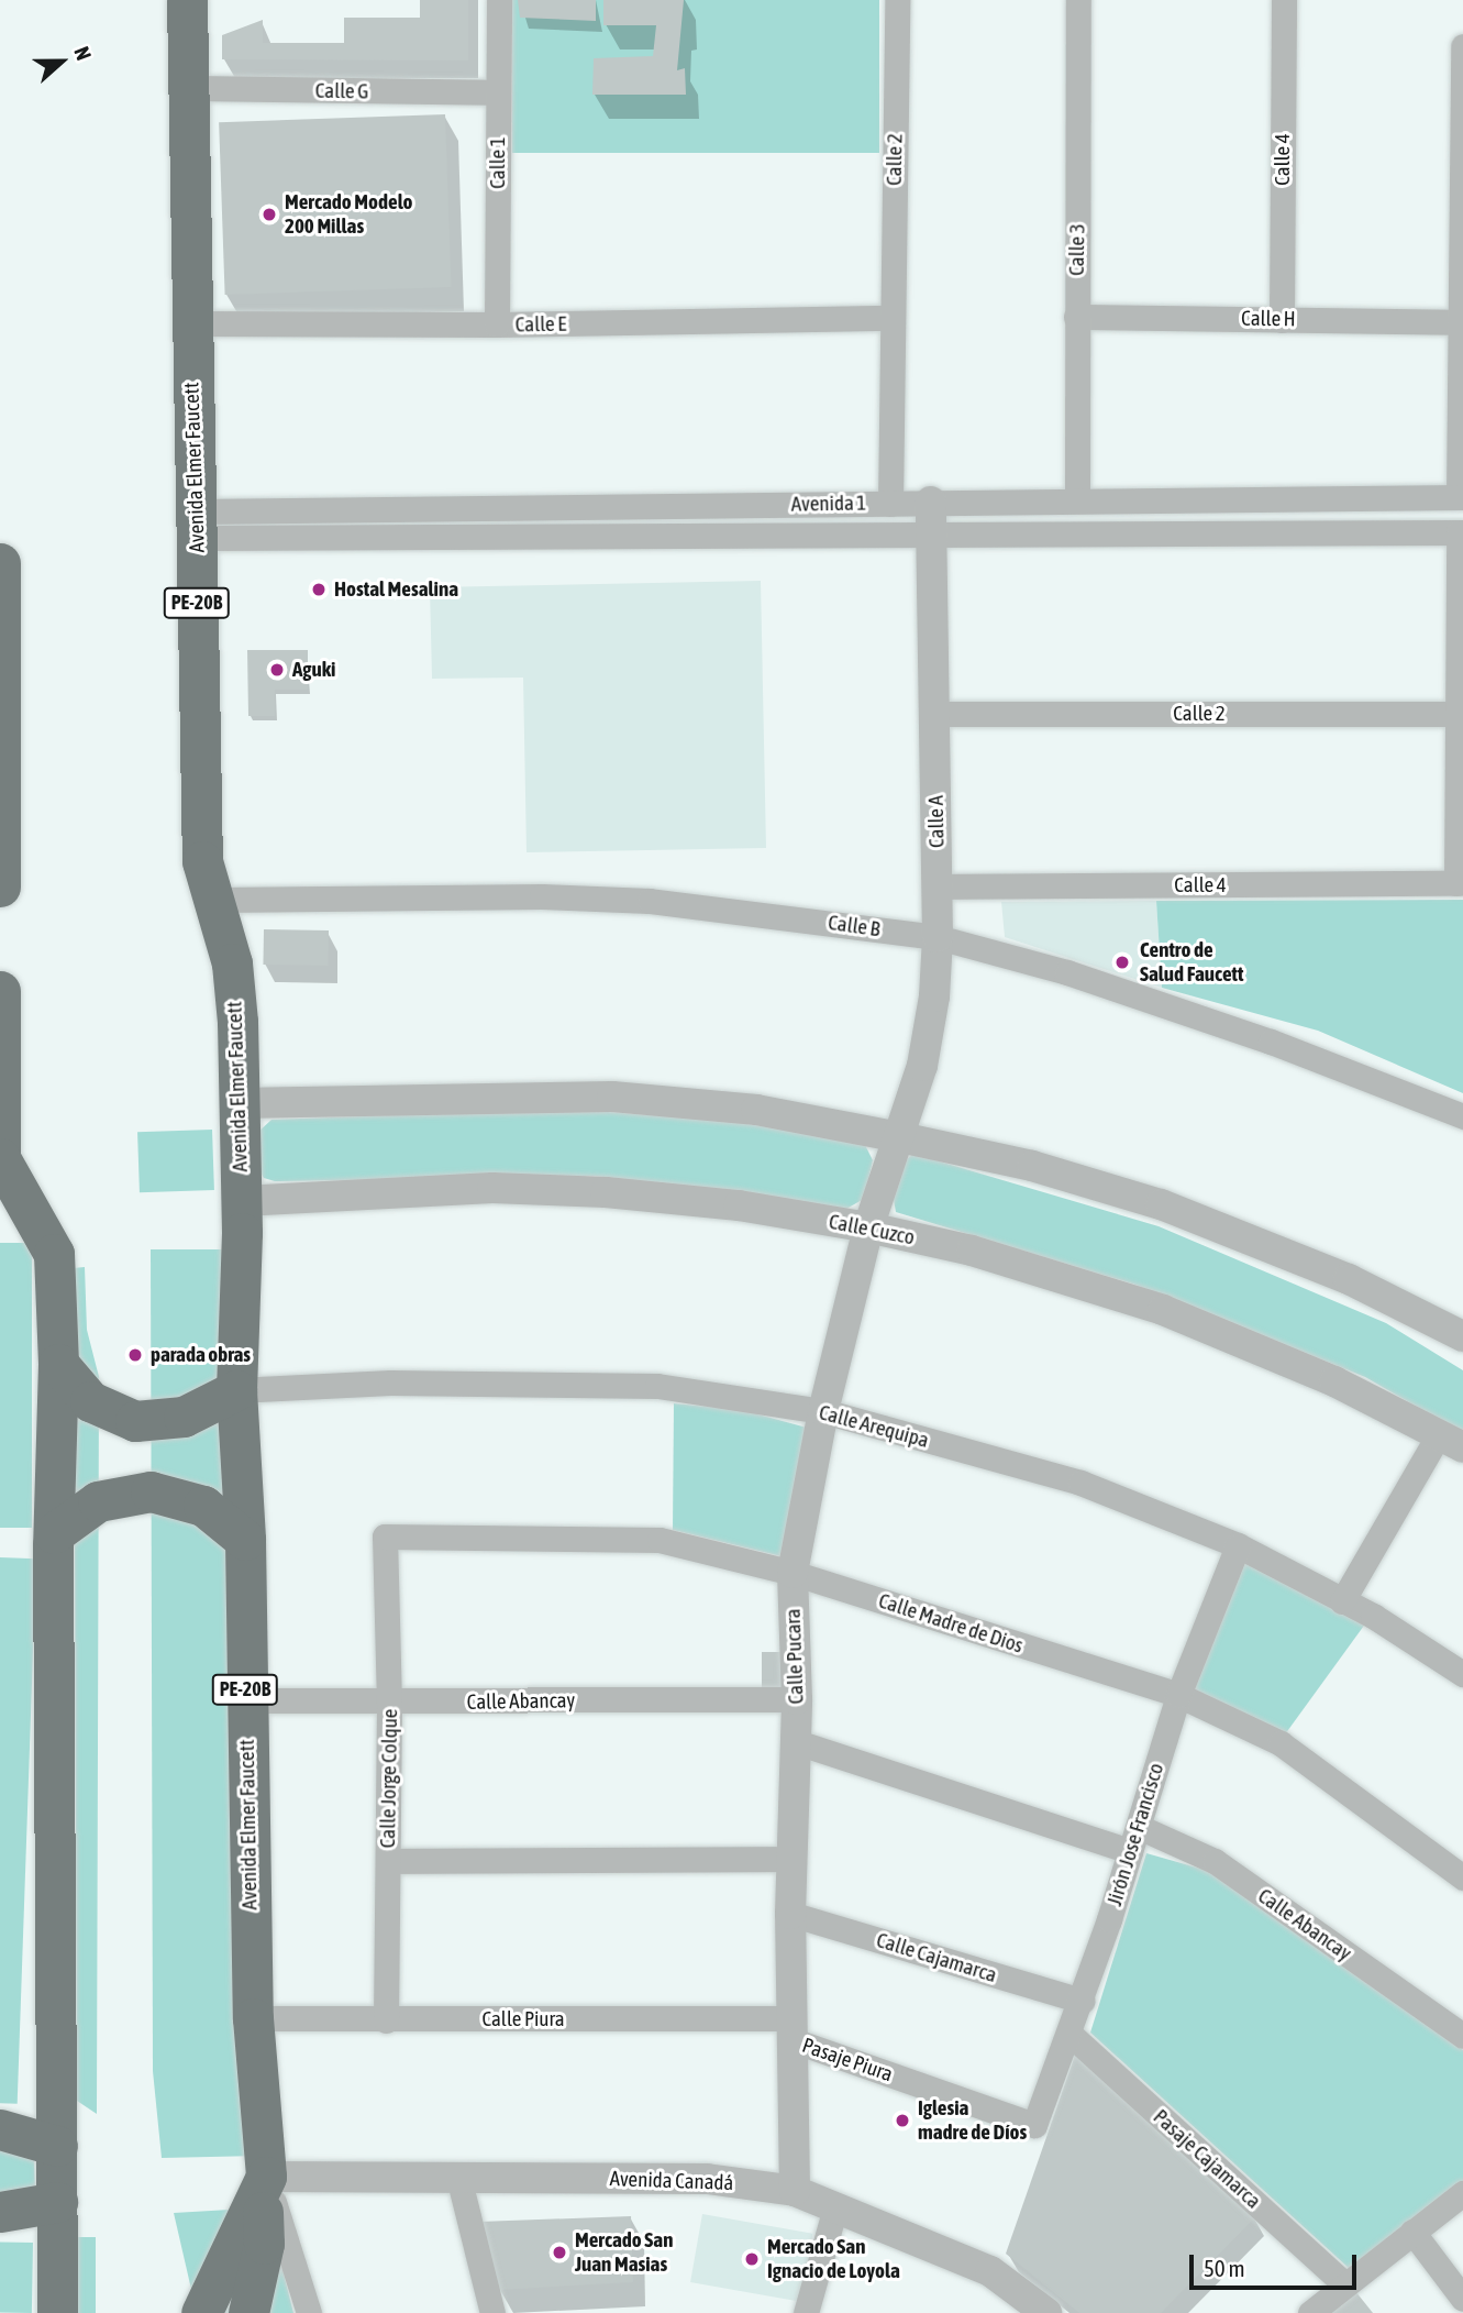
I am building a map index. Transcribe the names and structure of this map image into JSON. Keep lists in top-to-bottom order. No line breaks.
{"streets":{"highway":["Avenida Elmer Faucett","PE-20B"],"street":["Calle G","Calle 2","Calle 4","Calle 1","Calle 3","Calle H","Calle E","Avenida 1","Calle A","Calle B","Calle Cuzco","Calle Arequipa","Calle Madre de Dios","Calle Pucara","Calle Abancay","Calle Jorge Colque","Jirón Jose Francisco","Calle Cajamarca","Calle Piura","Pasaje Piura","Pasaje Cajamarca","Avenida Canadá"]},"crossings":[["Calle G","Calle 1"],["Calle G","Avenida Elmer Faucett"],["Calle 2","Calle E"],["Calle 2","Avenida 1"],["Calle 2","Calle A"],["Calle 4","Calle H"],["Calle 4","Calle A"],["Calle 1","Calle E"],["Calle 3","Calle H"],["Calle 3","Avenida 1"],["Calle E","Avenida Elmer Faucett"],["Avenida Elmer Faucett","Avenida 1"],["Avenida Elmer Faucett","Calle B"],["Avenida Elmer Faucett","Calle Cuzco"],["Avenida Elmer Faucett","Calle Arequipa"],["Avenida Elmer Faucett","Calle Abancay"],["Avenida Elmer Faucett","Calle Piura"],["Avenida Elmer Faucett","Avenida Canadá"],["Avenida 1","Calle A"],["Calle A","Calle B"],["Calle A","Calle Pucara"],["Calle Cuzco","Calle Pucara"],["Calle Arequipa","Calle Pucara"],["Calle Arequipa","Jirón Jose Francisco"],["Calle Madre de Dios","Calle Pucara"],["Calle Madre de Dios","Calle Jorge Colque"],["Calle Madre de Dios","Jirón Jose Francisco"],["Calle Pucara","Calle Abancay"],["Calle Pucara","Calle Cajamarca"],["Calle Pucara","Calle Piura"],["Calle Pucara","Pasaje Piura"],["Calle Pucara","Avenida Canadá"],["Calle Abancay","Calle Jorge Colque"],["Calle Abancay","Jirón Jose Francisco"],["Calle Jorge Colque","Calle Piura"],["Jirón Jose Francisco","Calle Cajamarca"],["Jirón Jose Francisco","Pasaje Piura"],["Jirón Jose Francisco","Pasaje Cajamarca"],["Calle Piura","Pasaje Piura"]],"places":["Mercado Modelo 200 Millas","Hostal Mesalina","Aguki","Centro de Salud Faucett","parada obras","Iglesia madre de Díos","Mercado San Juan Masias","Mercado San Ignacio de Loyola"],"scale_bar":"50 m","north":"right"}
